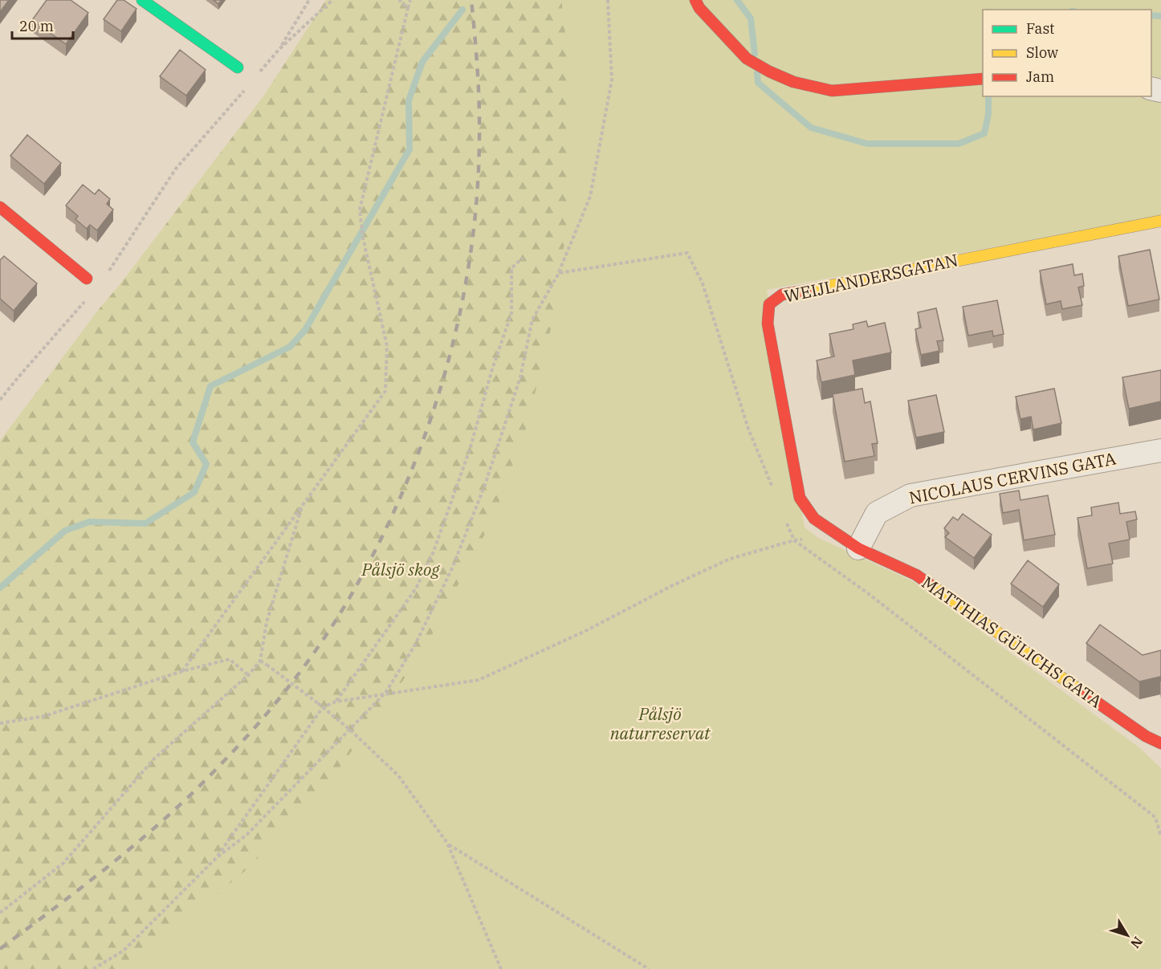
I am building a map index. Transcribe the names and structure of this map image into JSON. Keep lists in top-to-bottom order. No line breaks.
{"streets":{"street":["WEIJLANDERSGATAN","NICOLAUS CERVINS GATA","MATTHIAS GÜLICHS GATA"]},"crossings":[["WEIJLANDERSGATAN","NICOLAUS CERVINS GATA"],["WEIJLANDERSGATAN","MATTHIAS GÜLICHS GATA"],["NICOLAUS CERVINS GATA","MATTHIAS GÜLICHS GATA"]],"parks":["Pålsjö skog","Pålsjö naturreservat"],"legend":["Fast","Slow","Jam"],"scale_bar":"20 m","north":"bottom right"}
